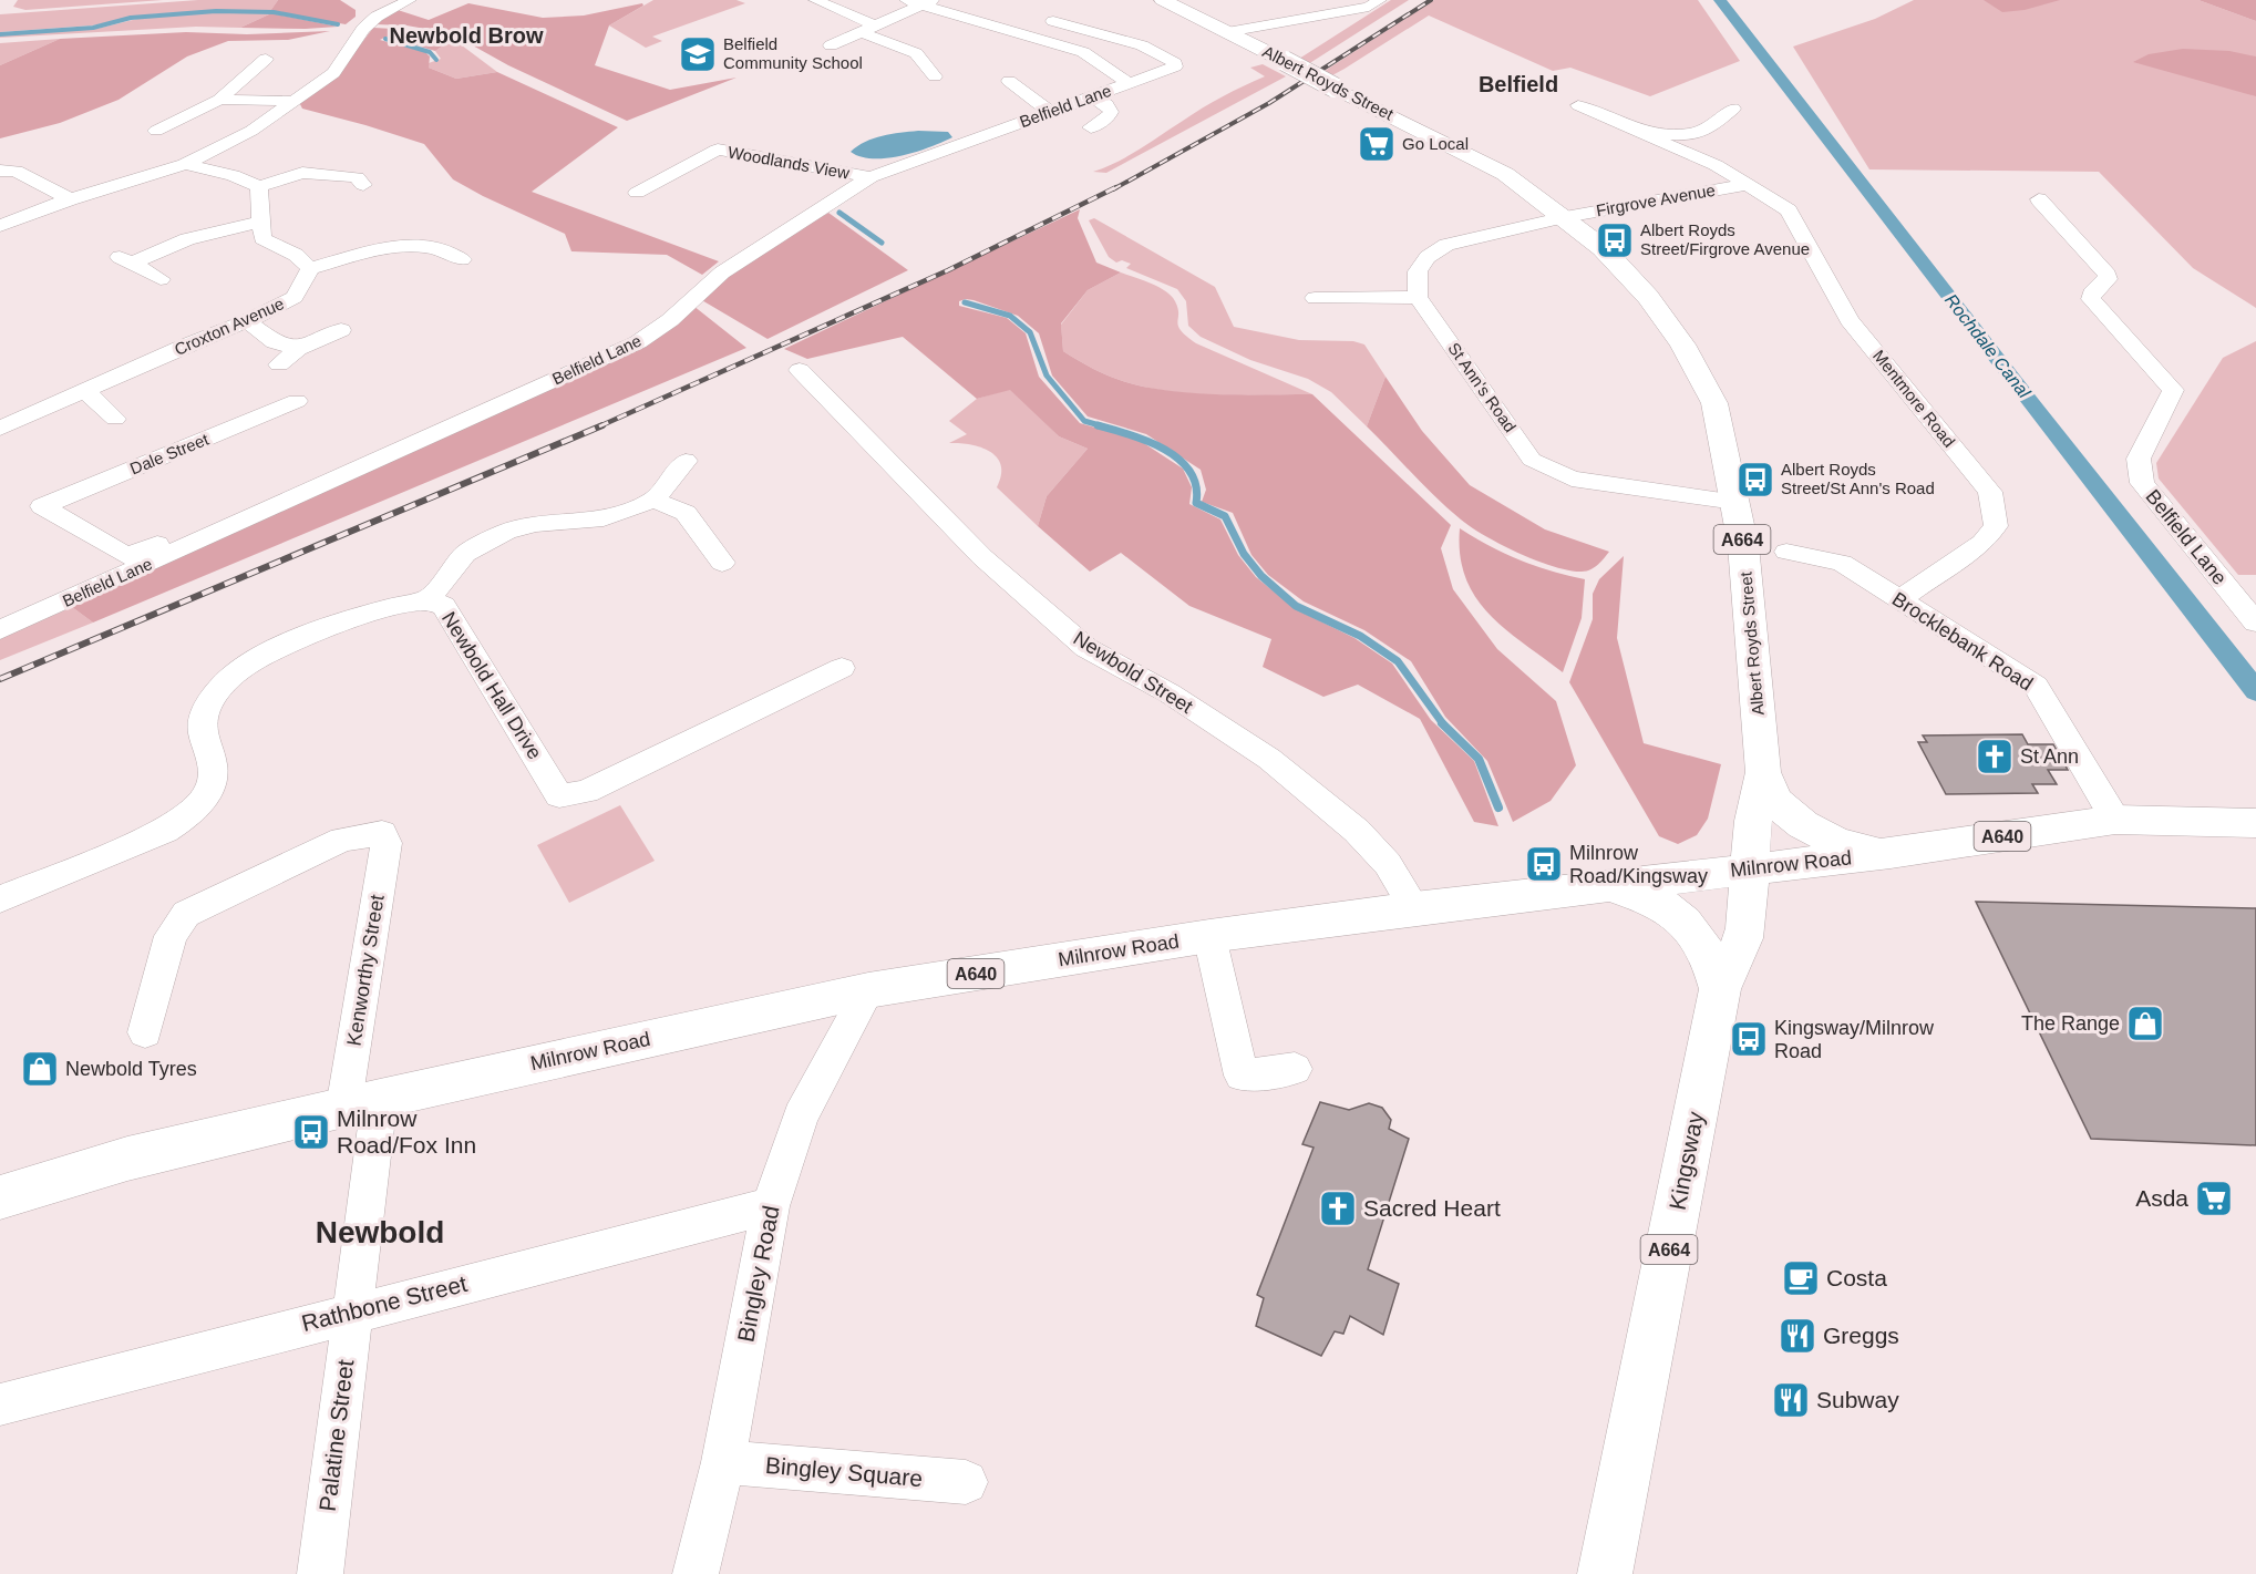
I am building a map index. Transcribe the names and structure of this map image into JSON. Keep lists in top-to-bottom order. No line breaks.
{"streets":{"main road":["Albert Royds Street","A664","A640","Milnrow Road","Kingsway"],"street":["Belfield Lane","Woodlands View","Firgrove Avenue","Croxton Avenue","St Ann's Road","Mentmore Road","Dale Street","Brocklebank Road","Newbold Street","Newbold Hall Drive","Kenworthy Street","Bingley Road","Rathbone Street","Palatine Street","Bingley Square"]},"crossings":[["Albert Royds Street","Firgrove Avenue"],["Albert Royds Street","St Ann's Road"],["Albert Royds Street","A664"],["Albert Royds Street","Milnrow Road"],["Albert Royds Street","Kingsway"],["Belfield Lane","Woodlands View"],["Belfield Lane","Dale Street"],["Firgrove Avenue","Mentmore Road"],["Mentmore Road","Brocklebank Road"],["A664","Milnrow Road"],["Brocklebank Road","Milnrow Road"],["Newbold Street","Milnrow Road"],["Milnrow Road","Kenworthy Street"],["Milnrow Road","Kingsway"],["Milnrow Road","Bingley Road"],["Milnrow Road","Palatine Street"],["Kenworthy Street","Palatine Street"],["Bingley Road","Rathbone Street"],["Bingley Road","Bingley Square"],["Rathbone Street","Palatine Street"]],"districts":["Newbold Brow","Belfield","Newbold"],"water":["Rochdale Canal"],"places":{"school or university":["Belfield Community School"],"supermarket":["Go Local","Asda"],"bus stop":["Albert Royds Street/Firgrove Avenue","Albert Royds Street/St Ann's Road","Milnrow Road/Kingsway","Kingsway/Milnrow Road","Milnrow Road/Fox Inn"],"church":["St Ann","Sacred Heart"],"shop":["The Range","Newbold Tyres"],"cafe":["Costa"],"restaurant":["Greggs","Subway"]}}
